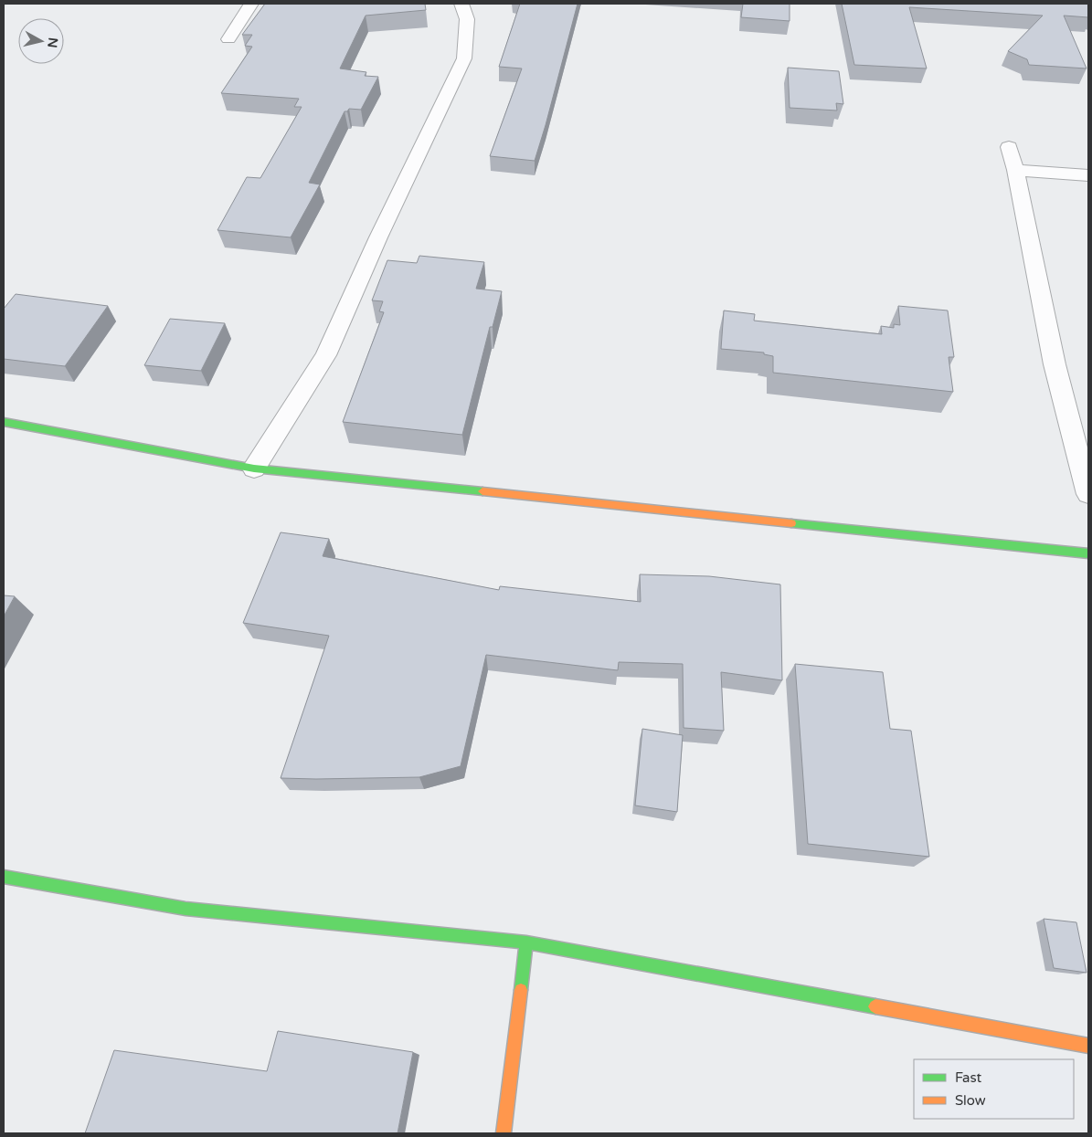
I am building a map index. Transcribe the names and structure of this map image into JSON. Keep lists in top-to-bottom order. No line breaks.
{"legend":["Fast","Slow"],"north":"right"}
